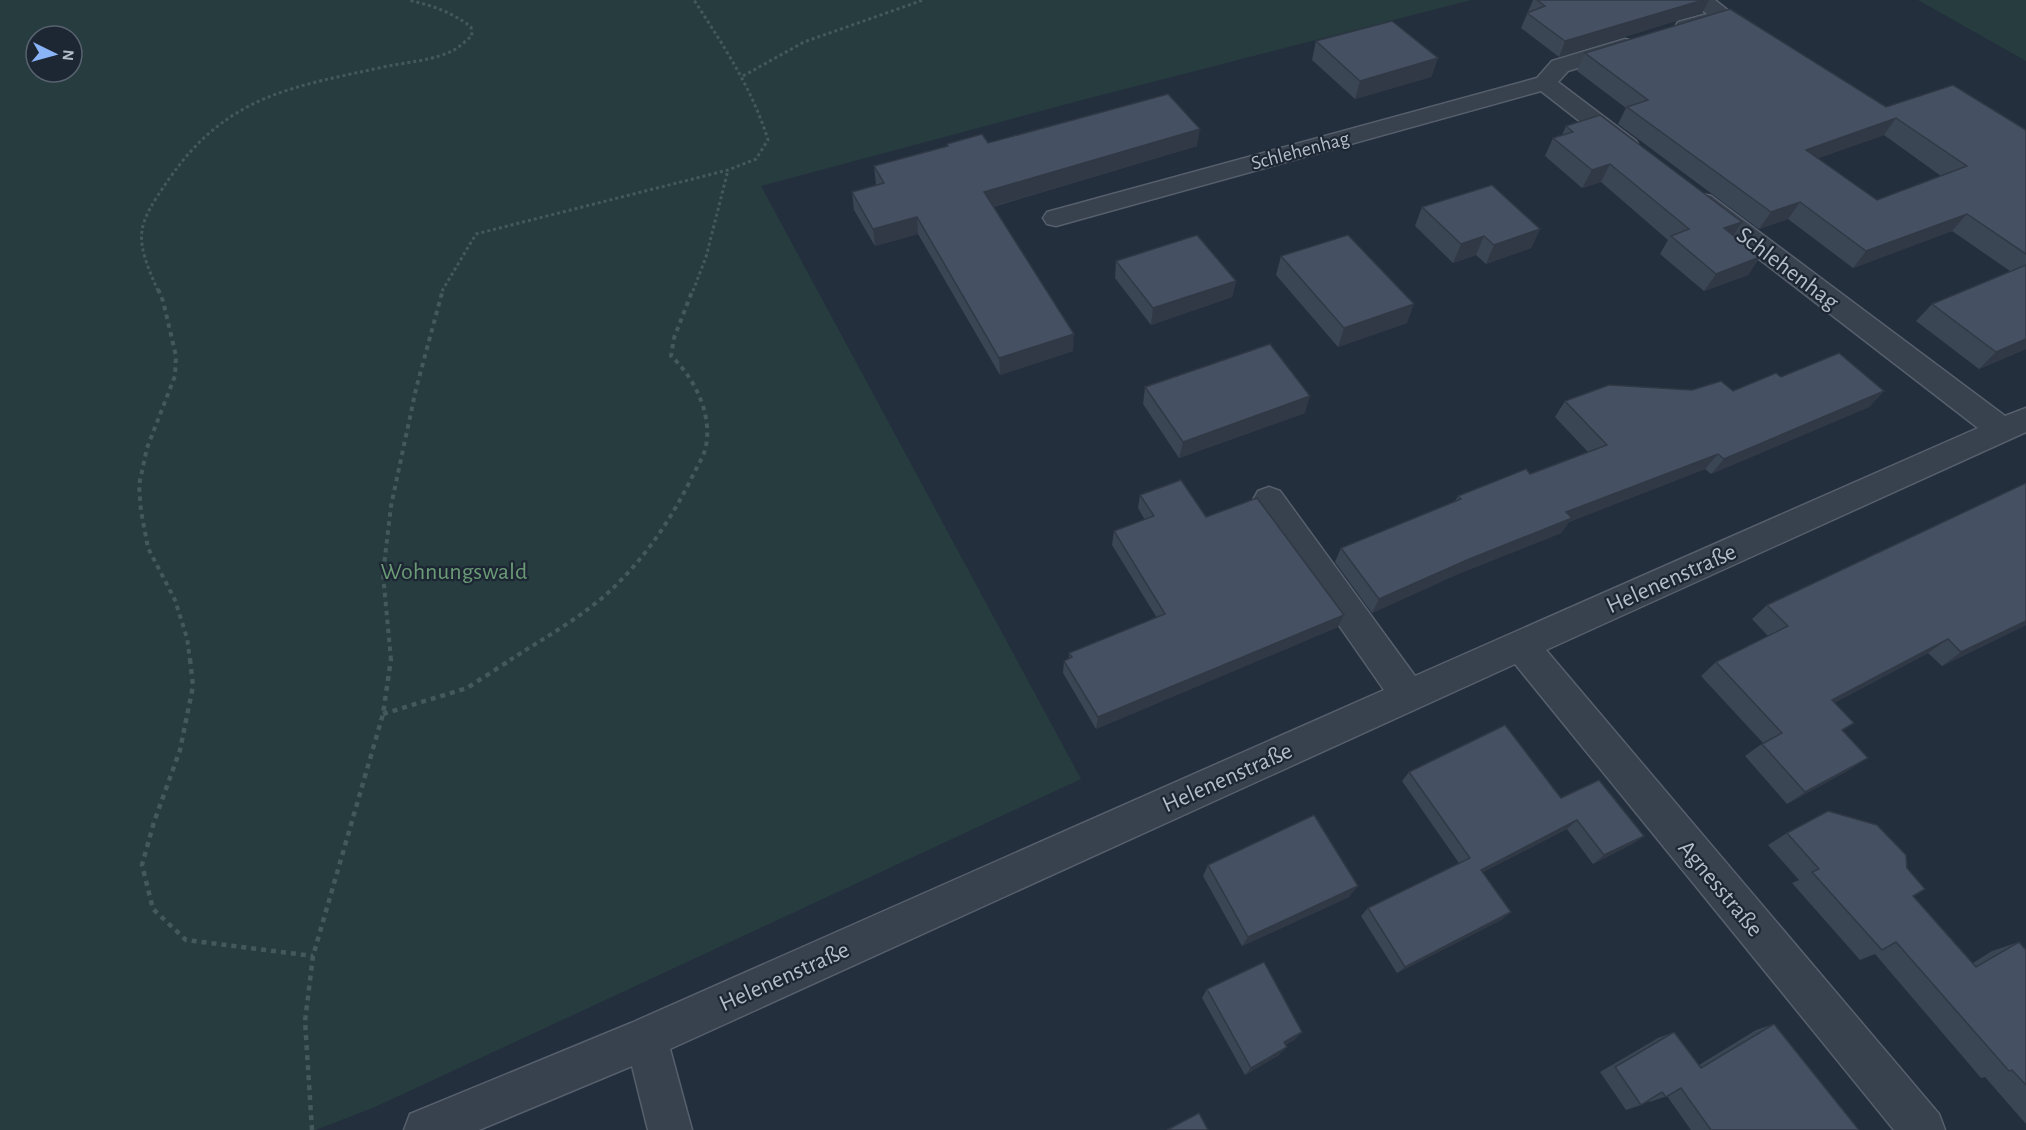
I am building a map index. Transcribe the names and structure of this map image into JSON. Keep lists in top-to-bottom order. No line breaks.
{"streets":{"street":["Schlehenhag","Helenenstraße","Agnesstraße"]},"crossings":[["Schlehenhag","Helenenstraße"],["Helenenstraße","Agnesstraße"]],"parks":["Wohnungswald"],"north":"right"}
